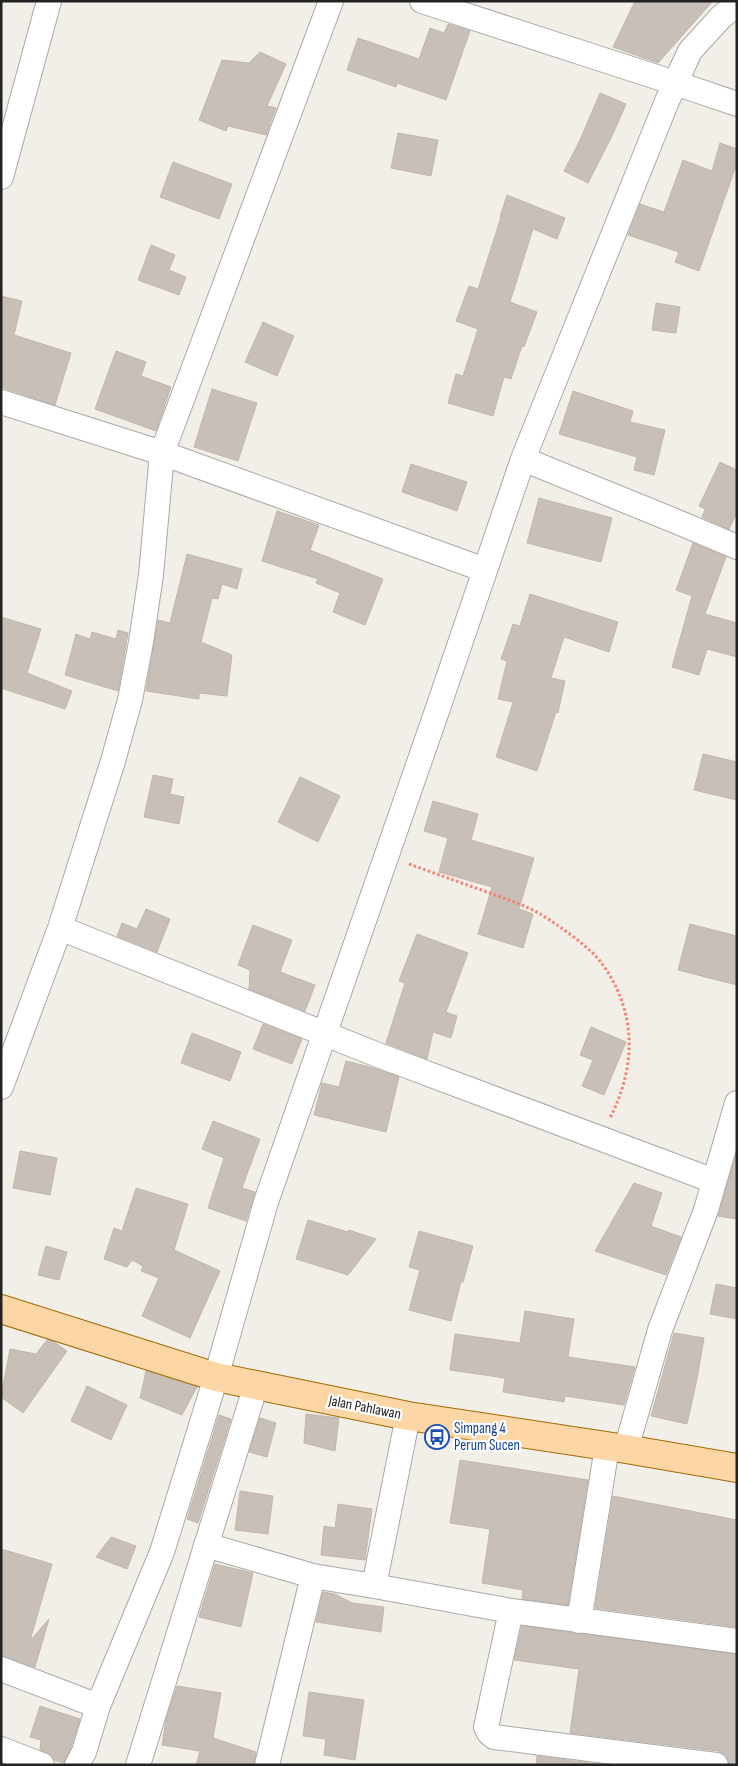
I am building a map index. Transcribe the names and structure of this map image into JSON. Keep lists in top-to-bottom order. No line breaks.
{"streets":{"main road":["Jalan Pahlawan"]},"places":{"bus stop":["Simpang 4 Perum Sucen"]}}
